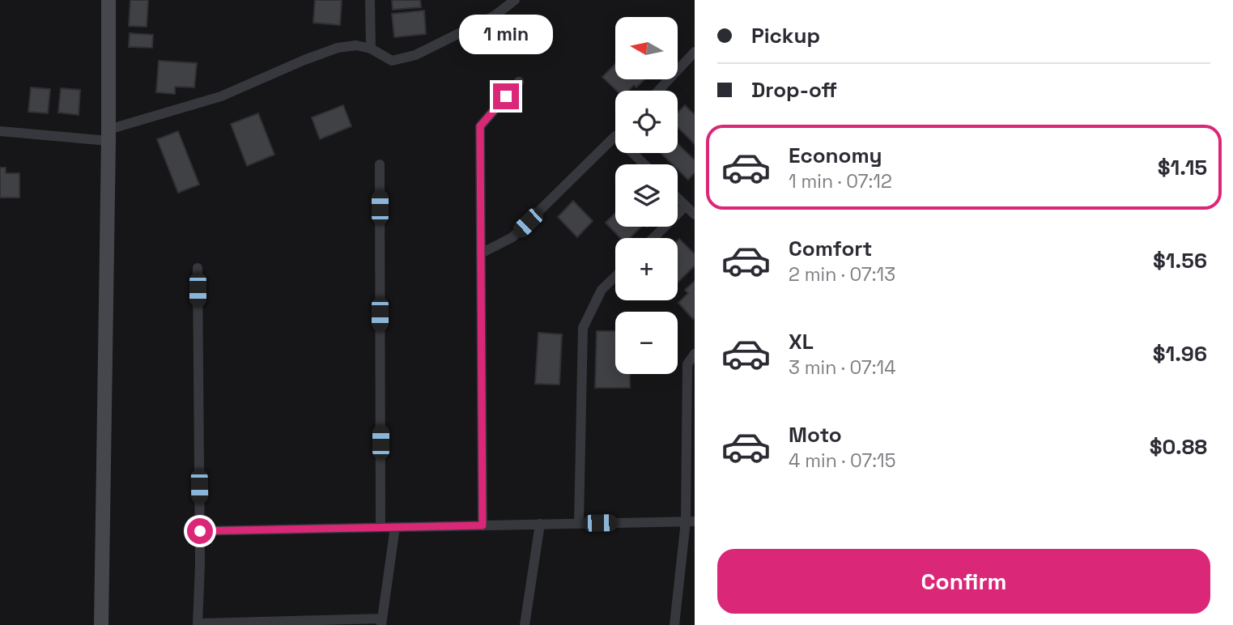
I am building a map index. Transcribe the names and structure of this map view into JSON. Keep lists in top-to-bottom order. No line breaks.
{"north":"left","page":{"banner":["Pickup","Drop-off"],"bubble":"1 min","map_buttons":["+","−"],"list":[{"name":"Economy","note":"1 min · 07:12","value":"$1.15"},{"name":"Comfort","note":"2 min · 07:13","value":"$1.56"},{"name":"XL","note":"3 min · 07:14","value":"$1.96"},{"name":"Moto","note":"4 min · 07:15","value":"$0.88"}],"buttons":"Confirm"}}
